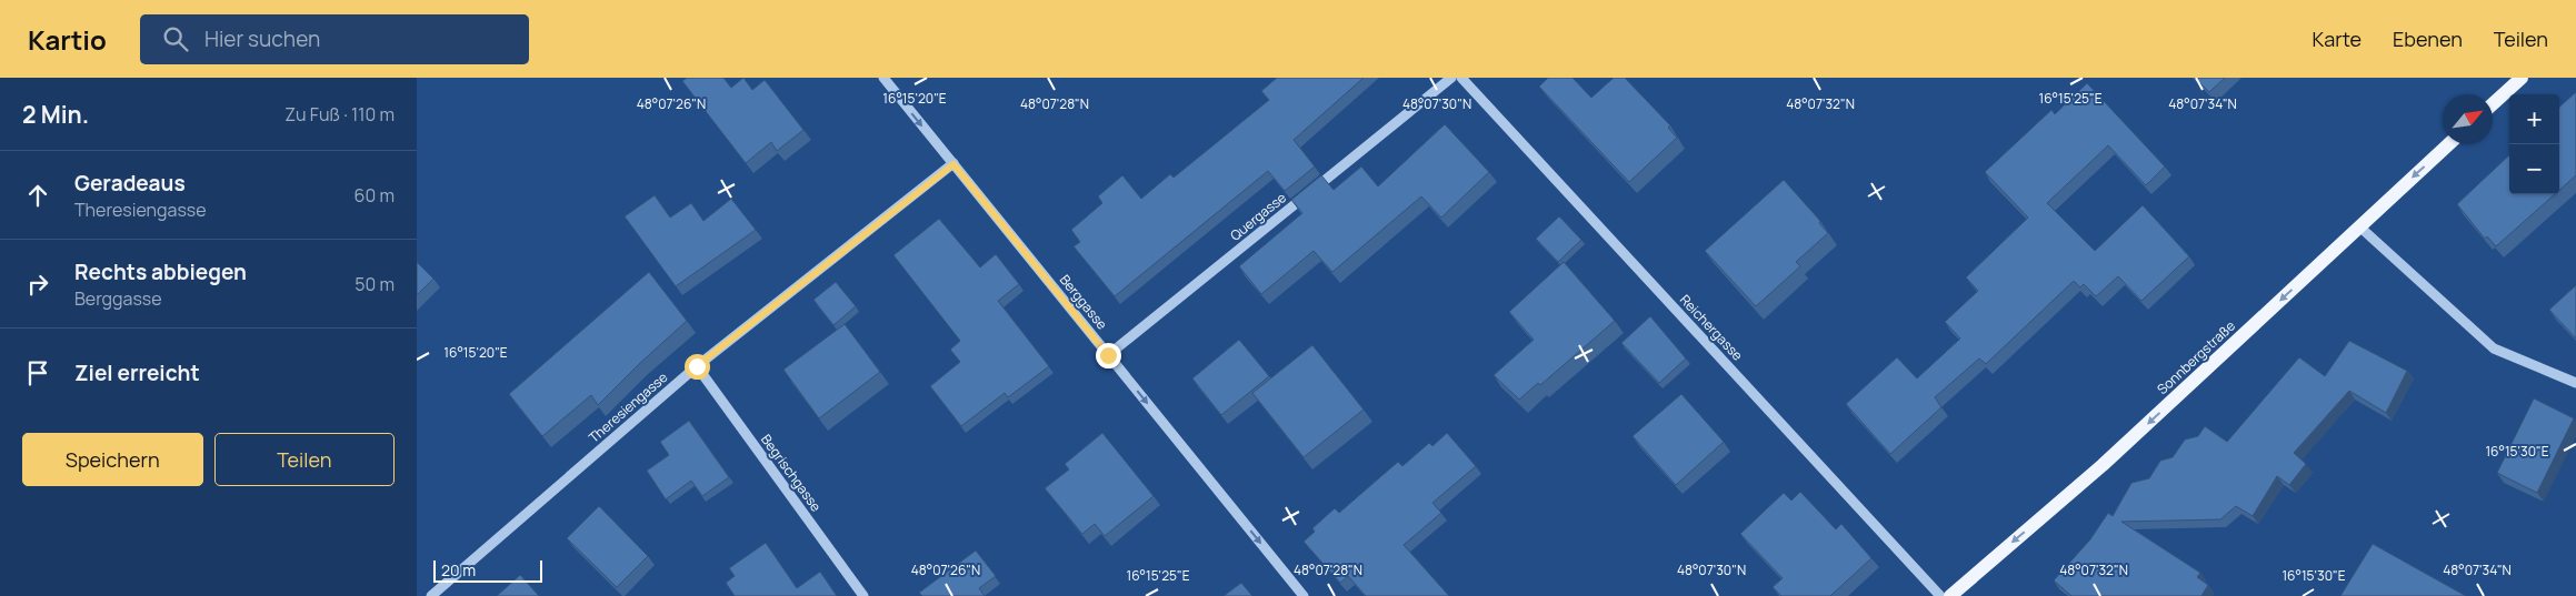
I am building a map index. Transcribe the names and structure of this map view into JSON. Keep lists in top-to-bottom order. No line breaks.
{"streets":{"main road":["Sonnbergstraße"],"street":["Quergasse","Berggasse","Reichergasse","Theresiengasse","Begrischgasse"]},"crossings":[["Quergasse","Berggasse"],["Berggasse","Theresiengasse"],["Theresiengasse","Begrischgasse"]],"one_way":["Berggasse","Sonnbergstraße"],"scale_bar":"20 m","north":"top right","page":{"header":"Kartio","search":"Hier suchen","nav":["Karte","Ebenen","Teilen"],"heading":["2 Min.","Zu Fuß · 110 m"],"map_buttons":["+","−"],"list":[["Geradeaus","Theresiengasse","60 m"],["Rechts abbiegen","Berggasse","50 m"],"Ziel erreicht"],"buttons":["Speichern","Teilen"],"scale":"20 m"},"coordinates":["16°15'20\"E","16°15'25\"E","48°07'26\"N","48°07'28\"N","48°07'30\"N","48°07'32\"N","48°07'34\"N","16°15'30\"E"]}
